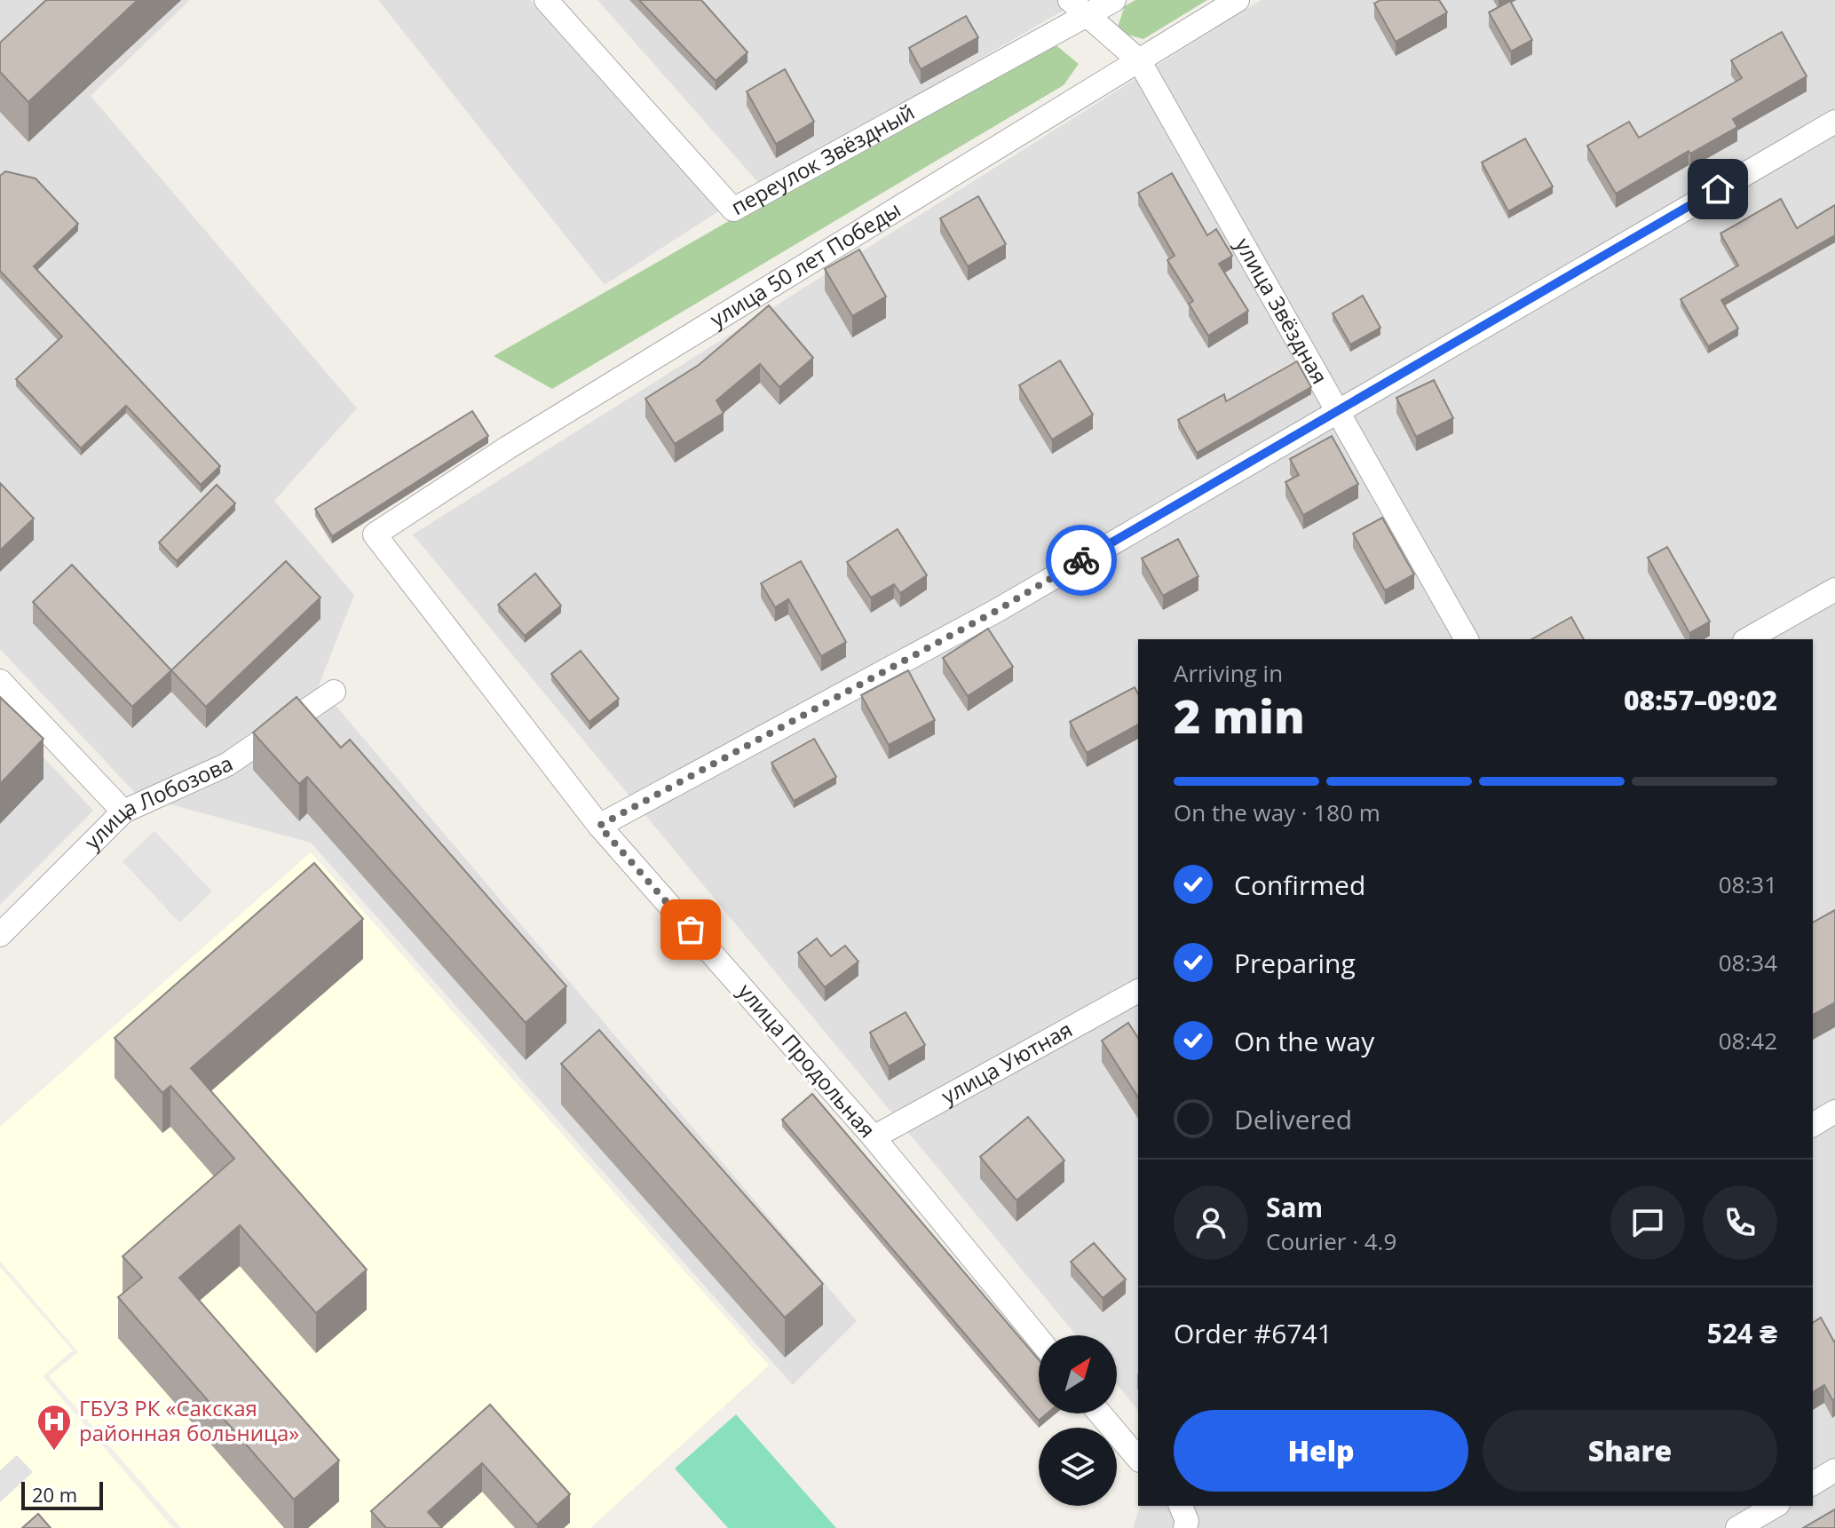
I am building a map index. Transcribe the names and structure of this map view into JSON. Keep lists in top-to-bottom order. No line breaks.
{"streets":{"street":["переулок Звёздный","улица 50 лет Победы","улица Звёздная","улица Лобозова","улица Продольная","улица Уютная"]},"crossings":[["переулок Звёздный","улица Звёздная"],["улица 50 лет Победы","улица Звёздная"],["улица 50 лет Победы","улица Продольная"],["улица Продольная","улица Уютная"]],"places":{"hospital":["ГБУЗ РК «Сакская районная больница»"]},"scale_bar":"20 m","north":"top right","page":{"heading":["2 min","Arriving in","08:57–09:02"],"panel":["Sam","Courier · 4.9","Order #6741","524 ₴"],"bar":"On the way · 180 m","list":[["Confirmed","08:31"],["Preparing","08:34"],["On the way","08:42"],"Delivered"],"buttons":["Help","Share"],"scale":"20 m"}}
